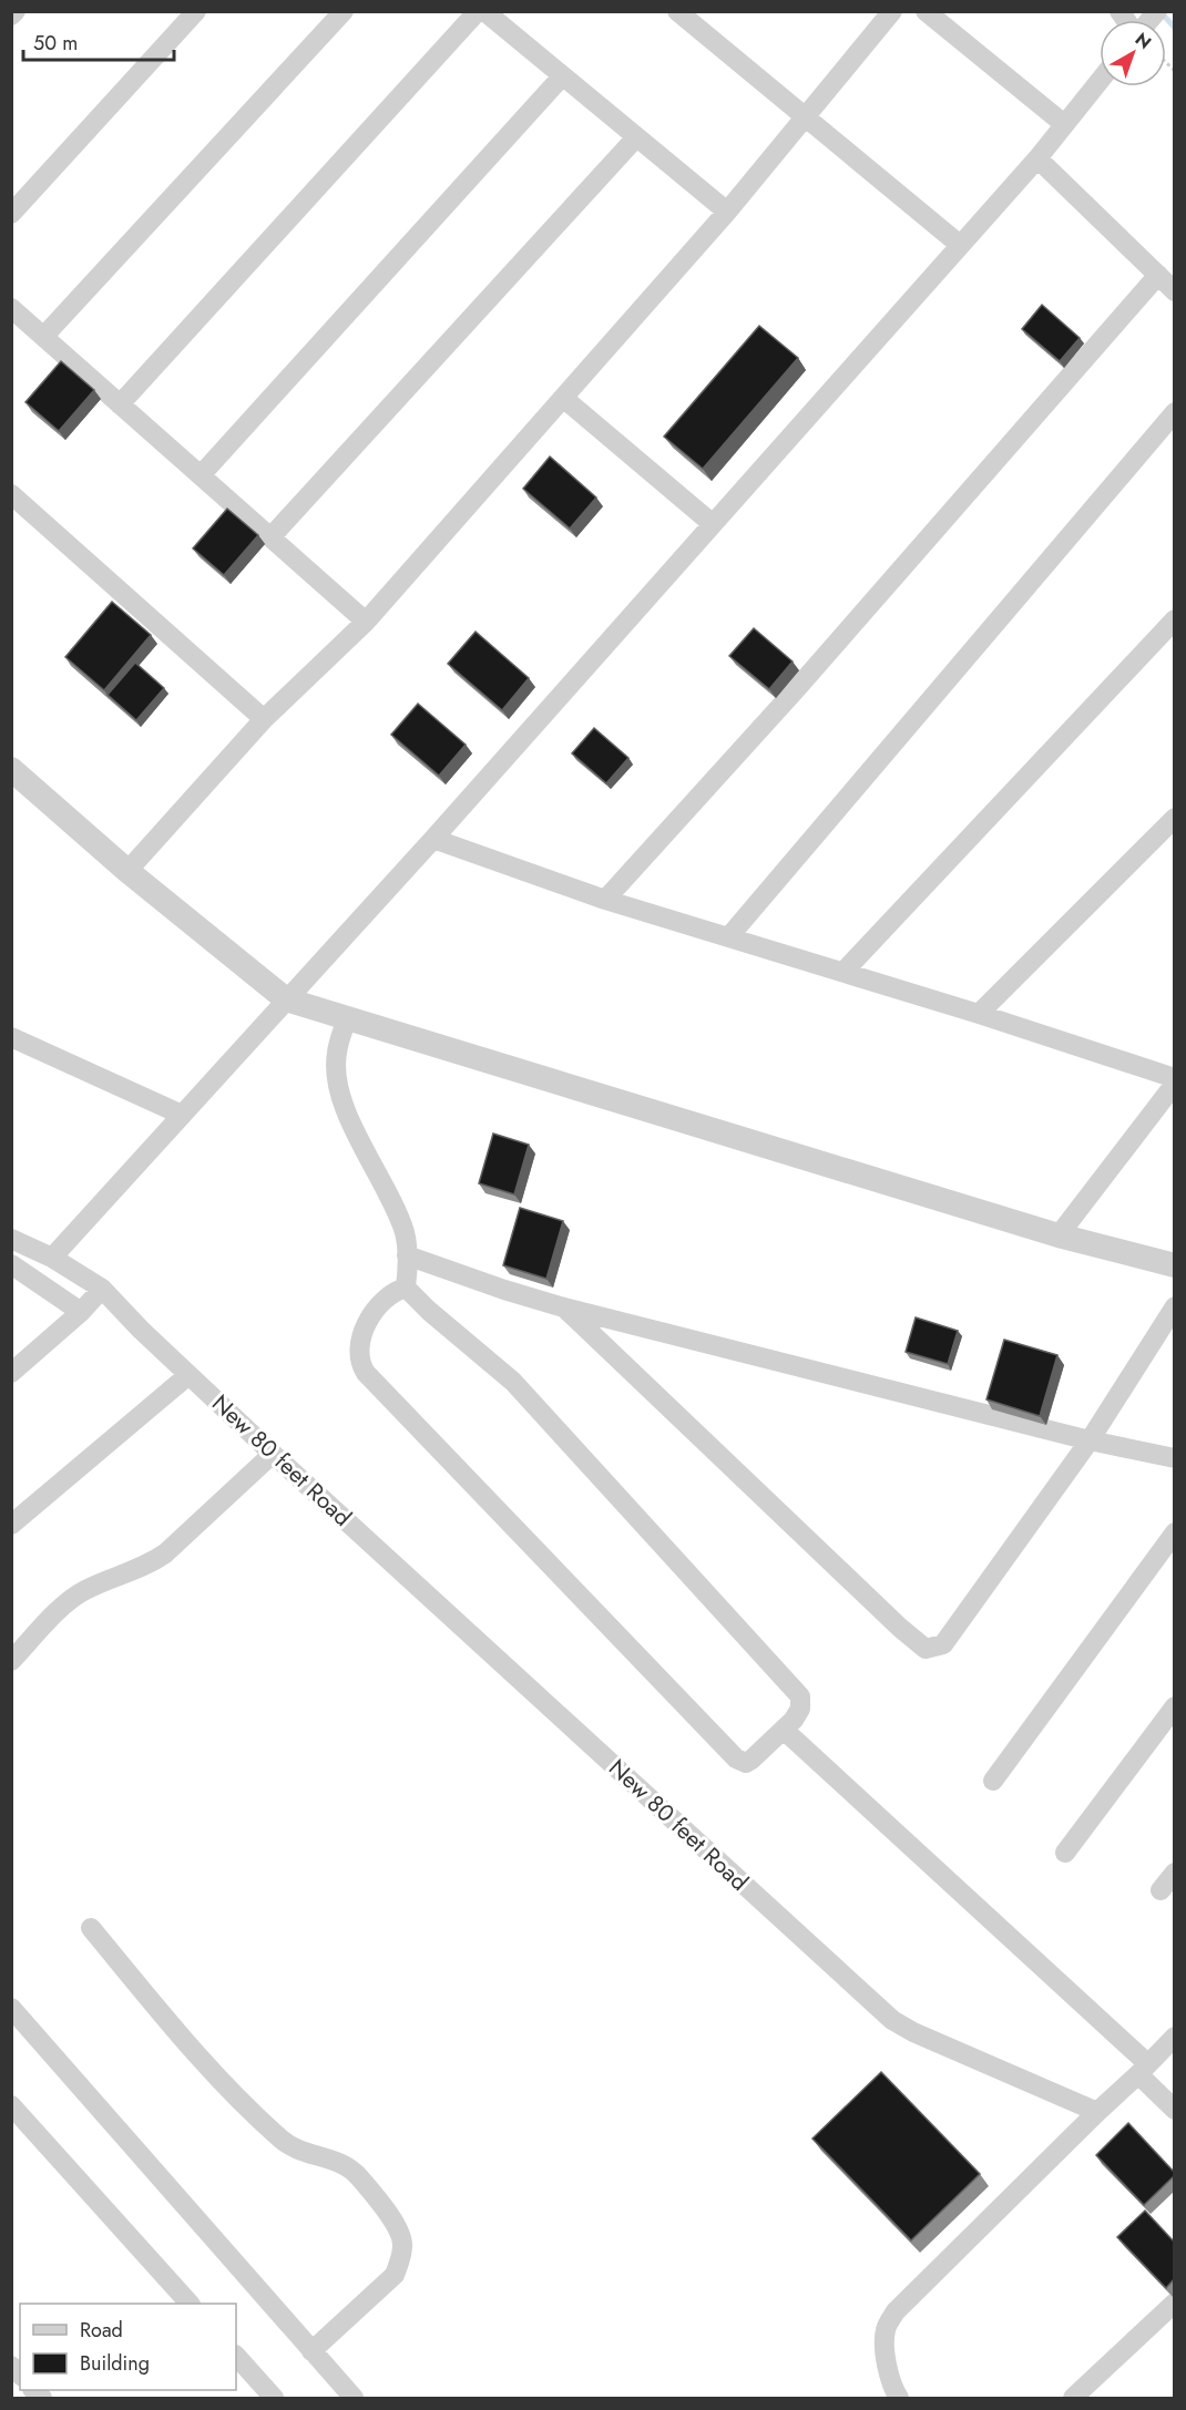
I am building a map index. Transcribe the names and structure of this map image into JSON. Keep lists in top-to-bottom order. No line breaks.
{"streets":{"street":["New 80 feet Road"]},"legend":["Road","Building"],"scale_bar":"50 m","north":"top right"}
